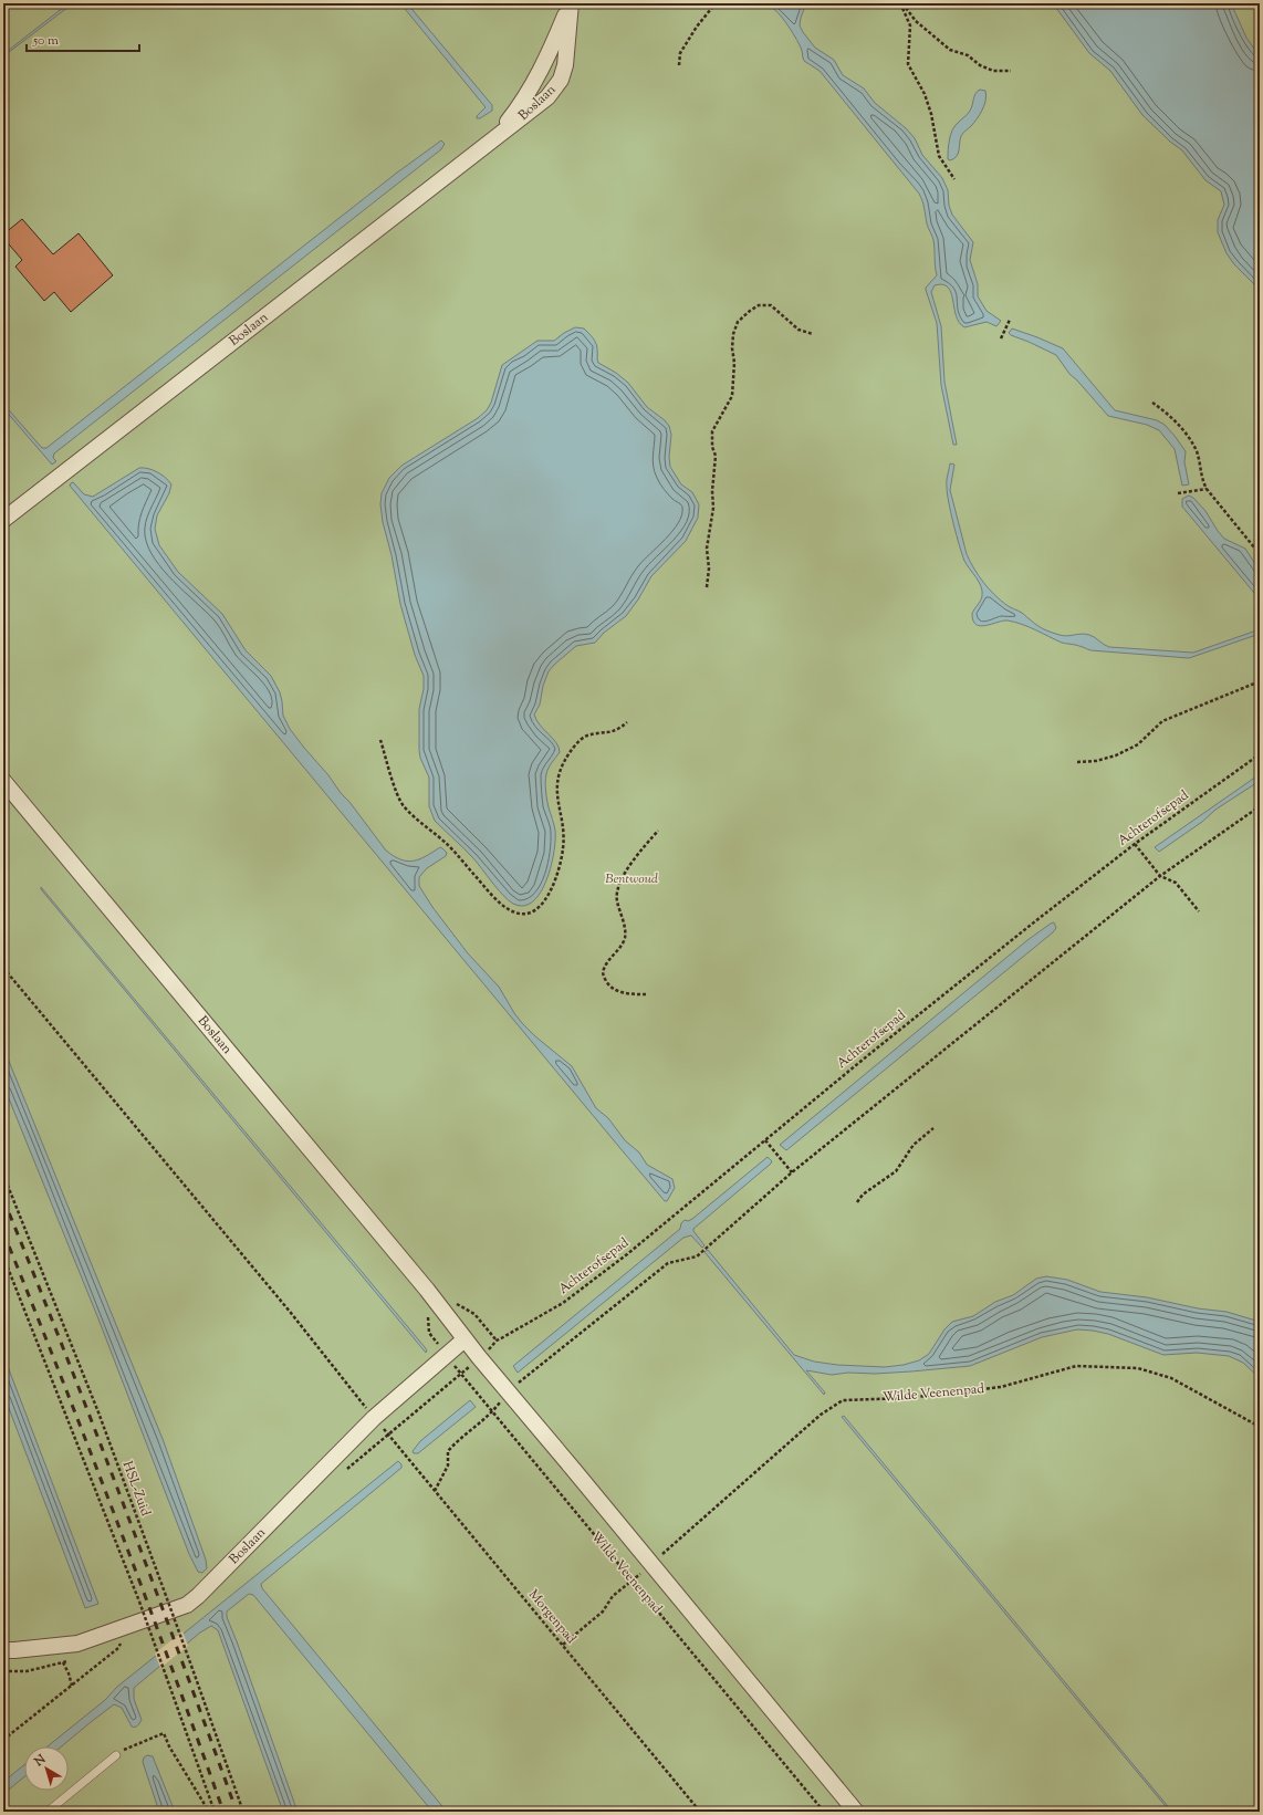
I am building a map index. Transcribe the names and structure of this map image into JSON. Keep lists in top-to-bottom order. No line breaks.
{"streets":{"street":["Boslaan","Wilde Veenenpad"],"path":["Achterofsepad","HSL-Zuid","Morgenpad"]},"crossings":[["Boslaan","Wilde Veenenpad"],["Boslaan","Morgenpad"]],"parks":["Bentwoud"],"scale_bar":"50 m","north":"top left"}
